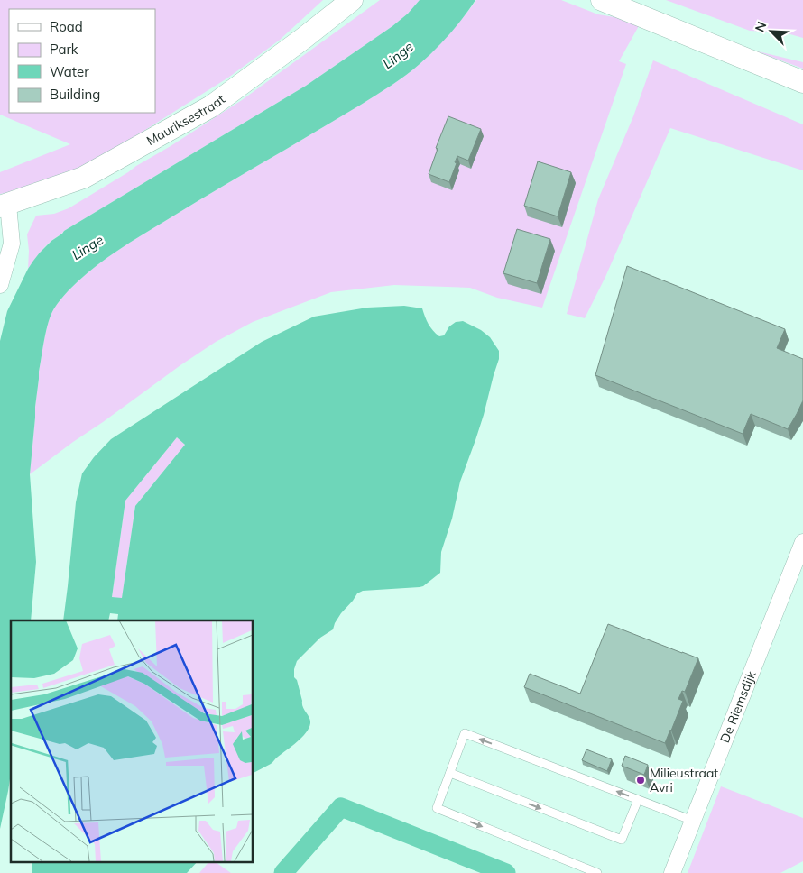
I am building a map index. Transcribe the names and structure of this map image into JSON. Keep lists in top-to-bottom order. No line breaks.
{"streets":{"street":["Mauriksestraat","De Riemsdijk"]},"water":["Linge"],"places":["Milieustraat Avri"],"legend":["Road","Park","Water","Building"],"north":"top left"}
